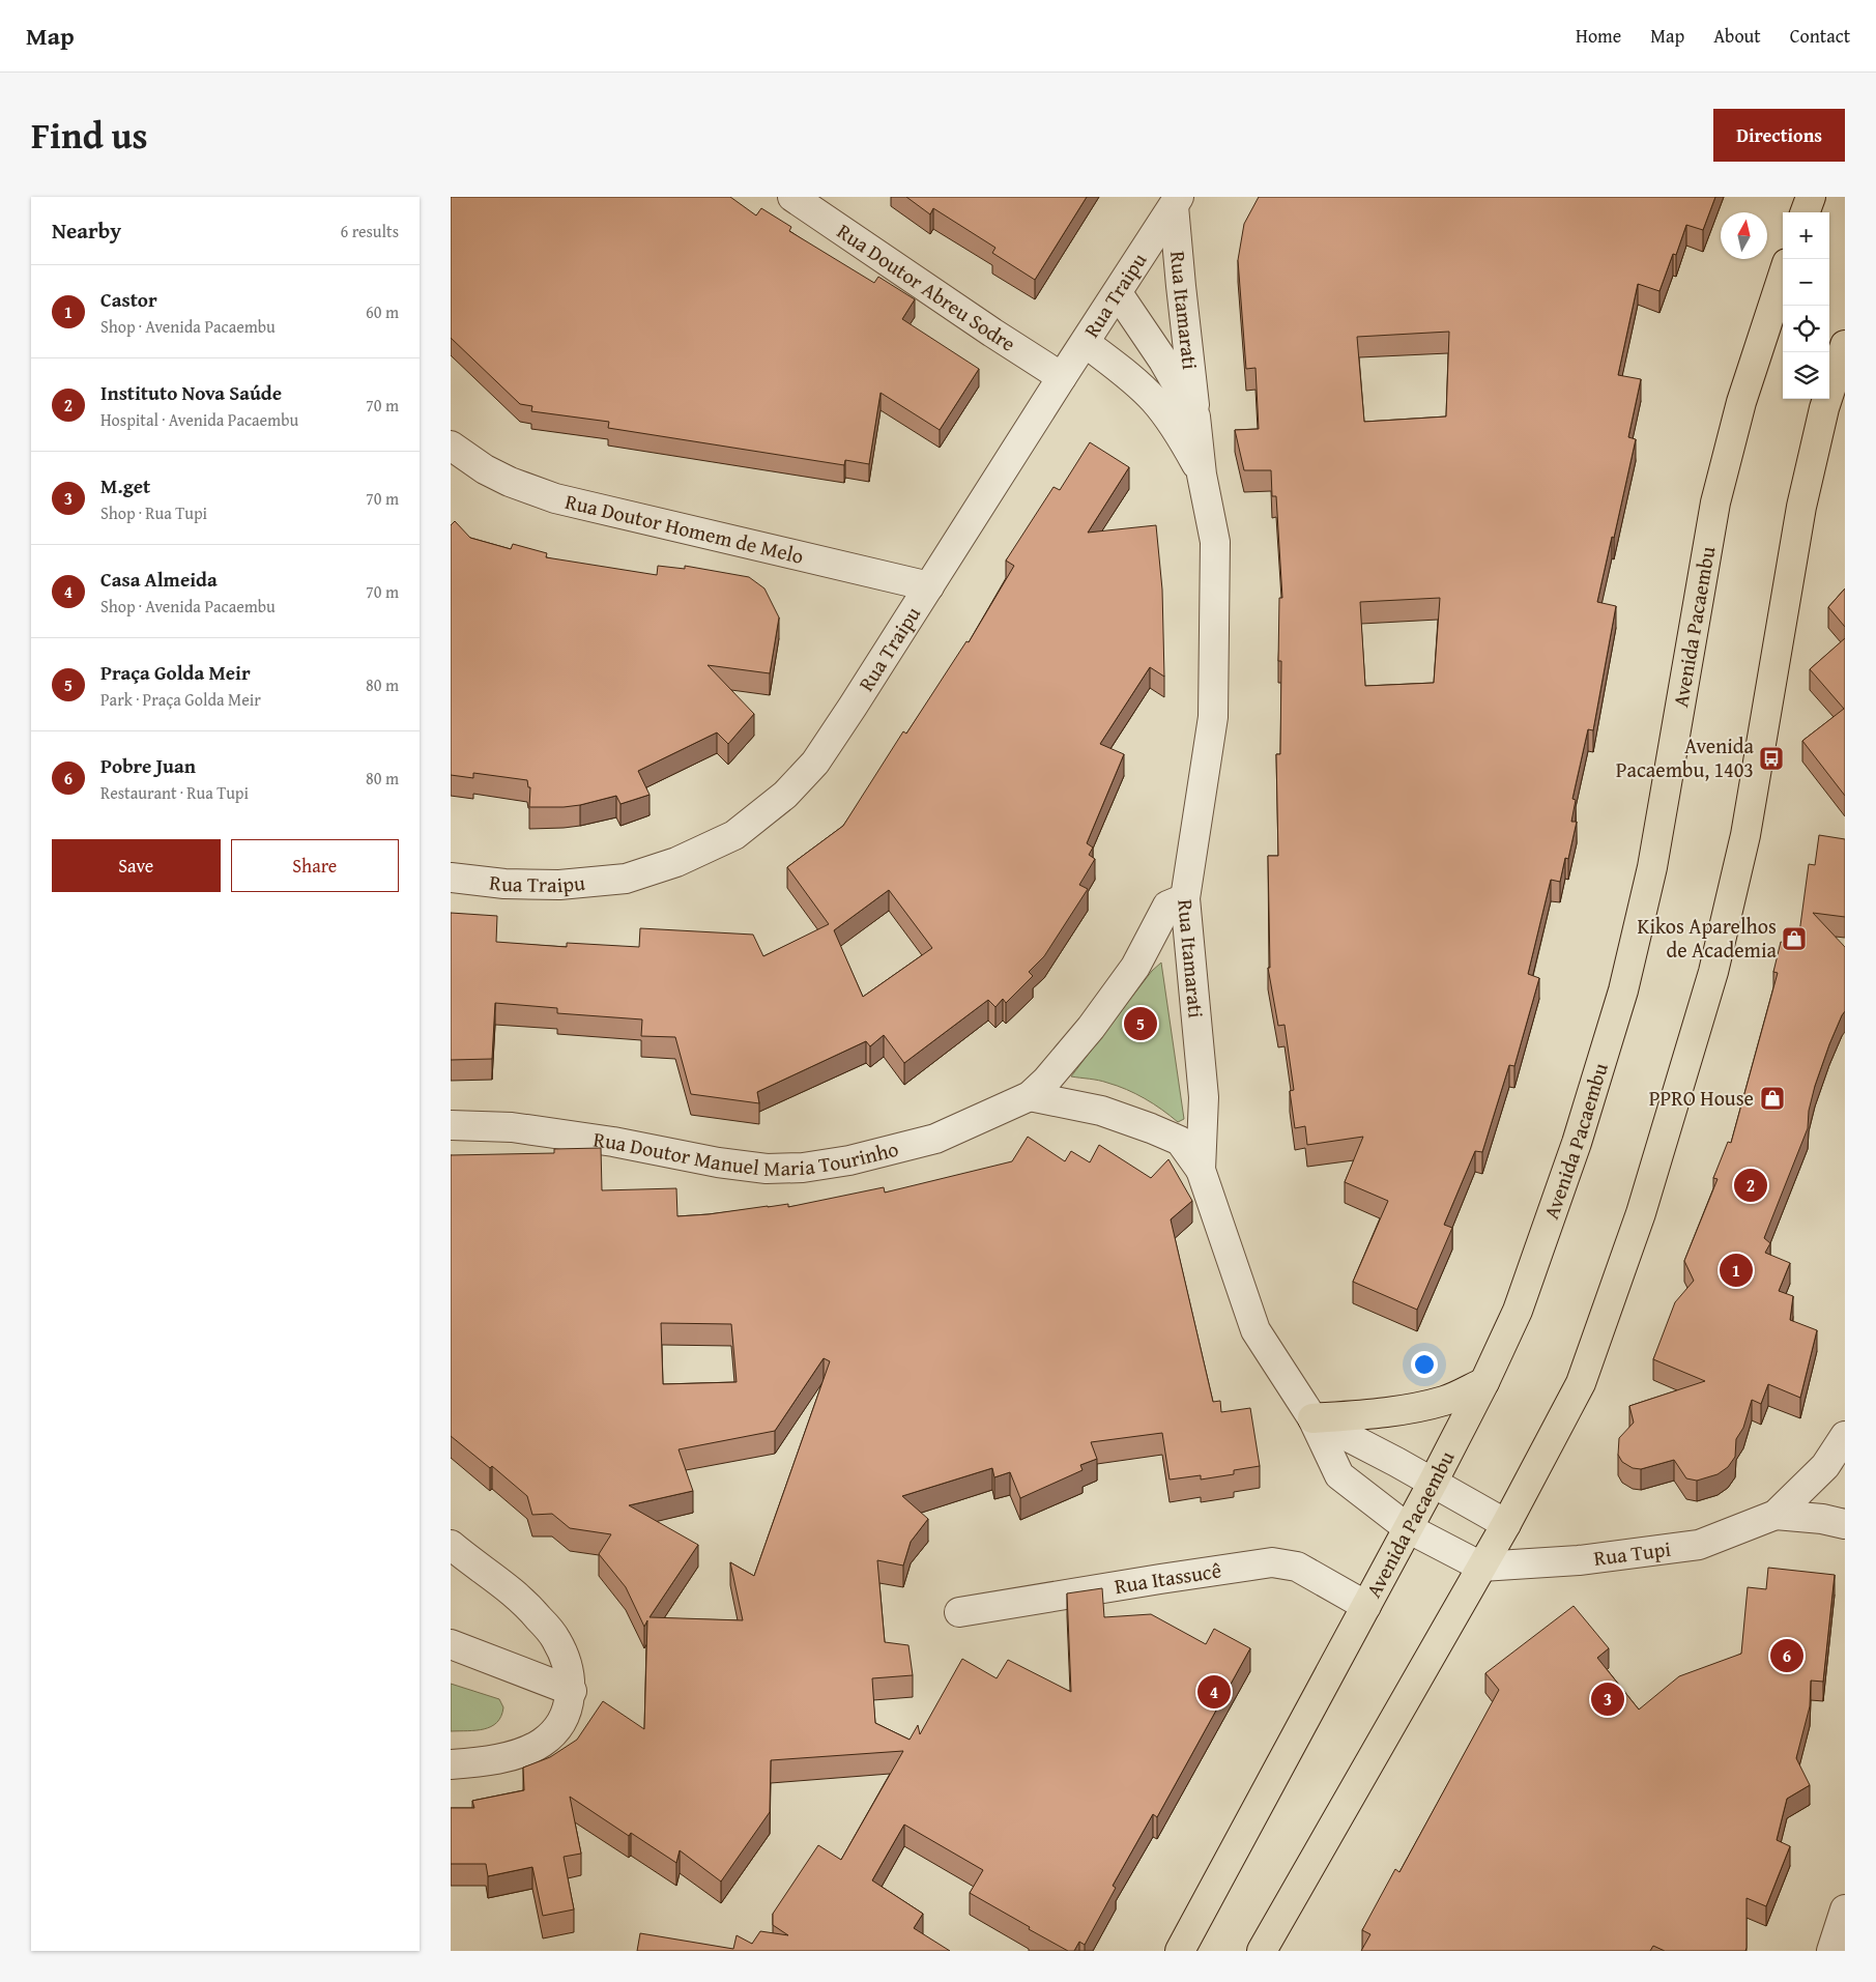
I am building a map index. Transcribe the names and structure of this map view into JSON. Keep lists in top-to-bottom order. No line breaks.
{"streets":{"main road":["Avenida Pacaembu"],"street":["Rua Doutor Abreu Sodre","Rua Traipu","Rua Itamarati","Rua Doutor Homem de Melo","Rua Doutor Manuel Maria Tourinho","Rua Tupi","Rua Itassucê"]},"crossings":[["Rua Doutor Abreu Sodre","Rua Traipu"],["Rua Traipu","Rua Itamarati"],["Rua Traipu","Rua Doutor Homem de Melo"],["Rua Itamarati","Avenida Pacaembu"],["Rua Itamarati","Rua Doutor Manuel Maria Tourinho"],["Rua Itamarati","Rua Tupi"],["Avenida Pacaembu","Rua Itassucê"]],"places":{"bus stop":["Avenida Pacaembu, 1403"],"shop":["Kikos Aparelhos de Academia","PPRO House"]},"north":"top","page":{"header":"Map","nav":["Home","Map","About","Contact"],"title":"Find us","buttons":["Directions",["Save","Share"]],"heading":["Nearby","6 results"],"map_buttons":["+","−"],"list":[{"mark":"1","name":"Castor","note":"Shop · Avenida Pacaembu","value":"60 m"},{"mark":"2","name":"Instituto Nova Saúde","note":"Hospital · Avenida Pacaembu","value":"70 m"},{"mark":"3","name":"M.get","note":"Shop · Rua Tupi","value":"70 m"},{"mark":"4","name":"Casa Almeida","note":"Shop · Avenida Pacaembu","value":"70 m"},{"mark":"5","name":"Praça Golda Meir","note":"Park · Praça Golda Meir","value":"80 m"},{"mark":"6","name":"Pobre Juan","note":"Restaurant · Rua Tupi","value":"80 m"}],"pins":["5","2","1","6","4","3"]}}
